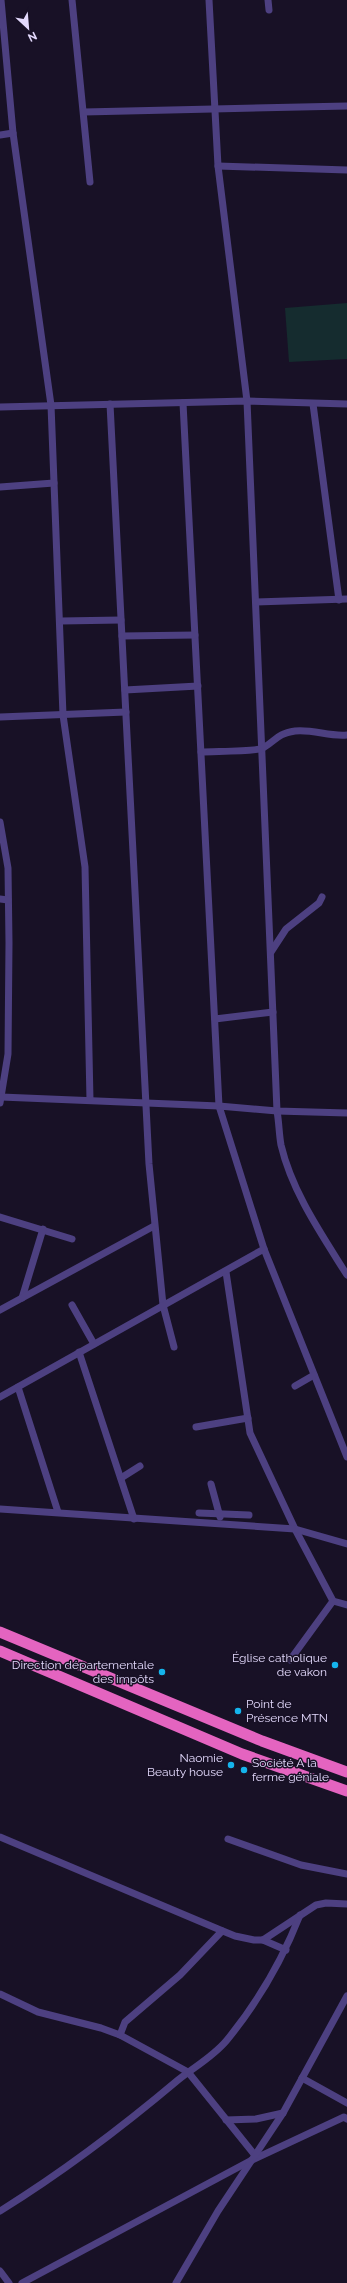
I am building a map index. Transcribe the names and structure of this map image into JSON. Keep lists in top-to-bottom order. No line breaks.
{"places":["Église catholique de vakon","Direction départementale des impôts","Point de Présence MTN","Naomie Beauty house","Société A la ferme géniale"],"north":"bottom right"}
